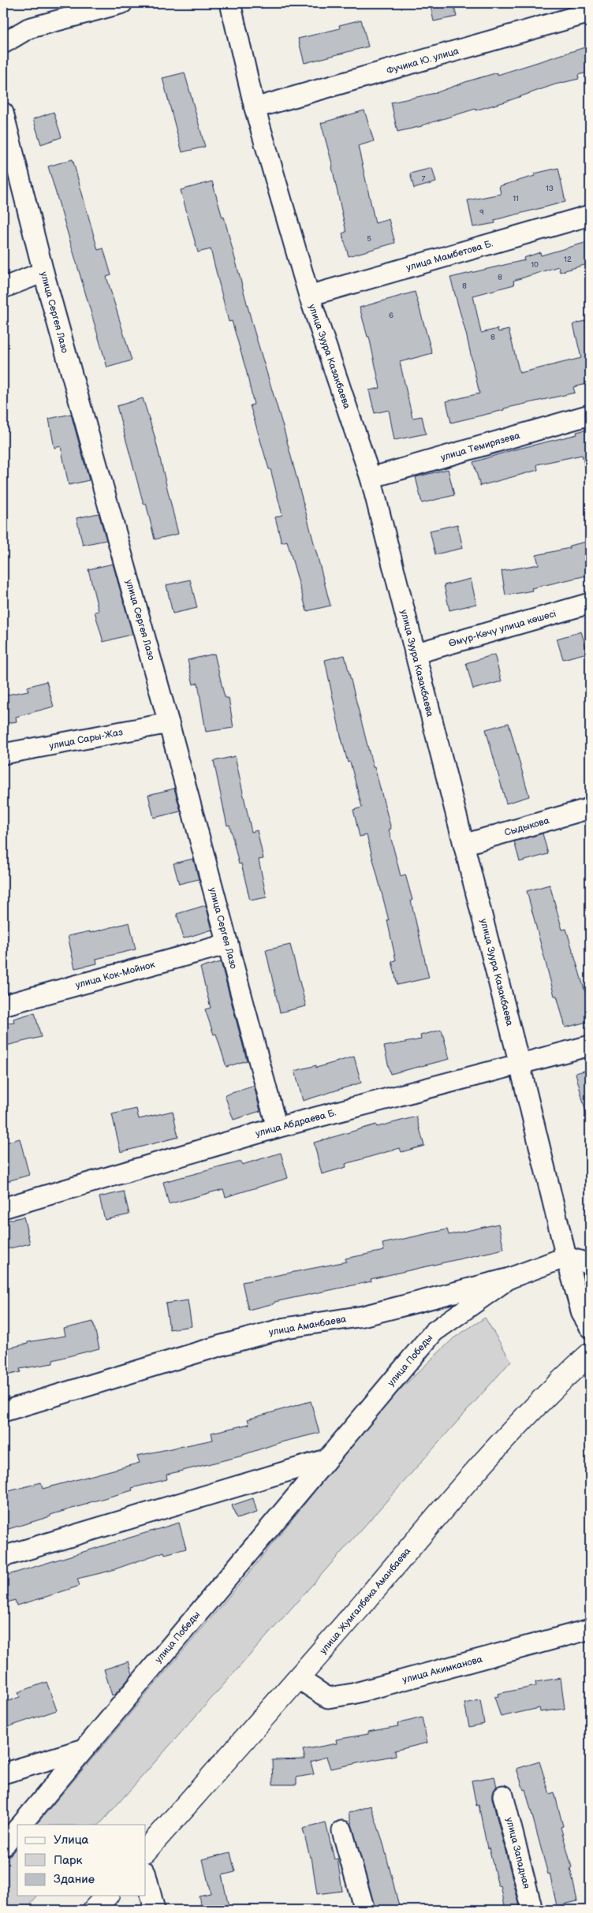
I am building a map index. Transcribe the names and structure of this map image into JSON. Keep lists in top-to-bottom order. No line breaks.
{"streets":{"main road":["улица Жумгалбека Аманбаева"],"street":["Фучика Ю. улица","улица Мамбетова Б.","улица Сергея Лазо","улица Зуура Казакбаева","улица Темирязева","Өмүр-Көчү улица көшесі","улица Сары-Жаз","Сыдыкова","улица Кок-Мойнок","улица Абдраева Б.","улица Аманбаева","улица Победы","улица Акимканова","улица Западная"]},"crossings":[["Фучика Ю. улица","улица Зуура Казакбаева"],["улица Мамбетова Б.","улица Зуура Казакбаева"],["улица Сергея Лазо","улица Сары-Жаз"],["улица Сергея Лазо","улица Кок-Мойнок"],["улица Сергея Лазо","улица Абдраева Б."],["улица Зуура Казакбаева","улица Темирязева"],["улица Зуура Казакбаева","Өмүр-Көчү улица көшесі"],["улица Зуура Казакбаева","Сыдыкова"],["улица Зуура Казакбаева","улица Абдраева Б."],["улица Зуура Казакбаева","улица Аманбаева"],["улица Аманбаева","улица Победы"],["улица Жумгалбека Аманбаева","улица Акимканова"]],"house_numbers":["7","13","11","9","5","12","10","8","8","6","8"],"legend":["Улица","Парк","Здание"]}
